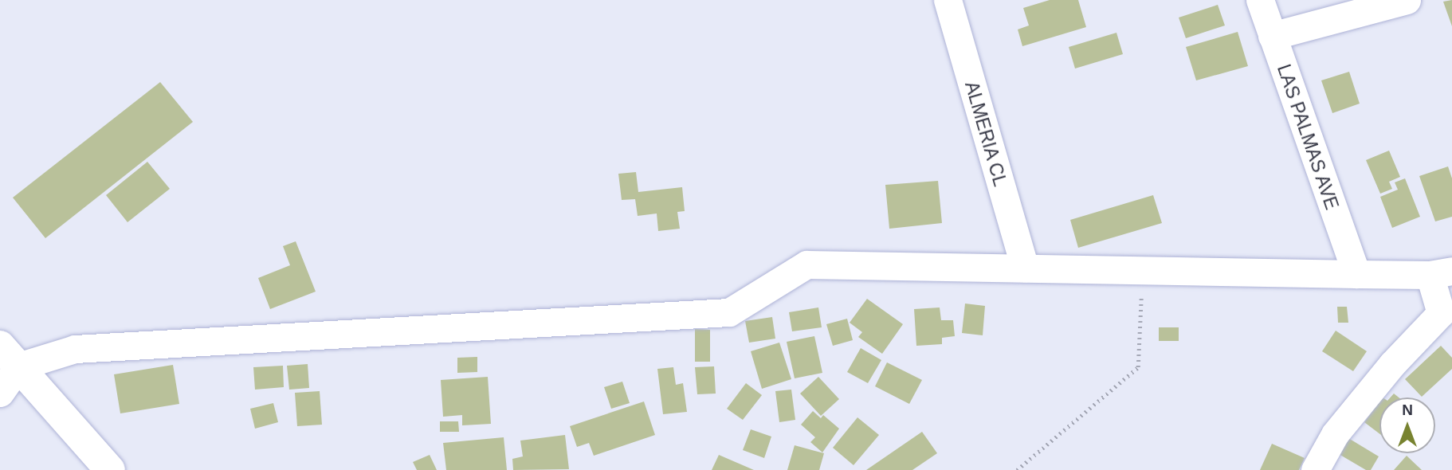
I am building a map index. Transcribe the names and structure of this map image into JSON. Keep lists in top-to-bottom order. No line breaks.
{"streets":{"street":["ALMERIA CL","LAS PALMAS AVE"]},"north":"top"}
